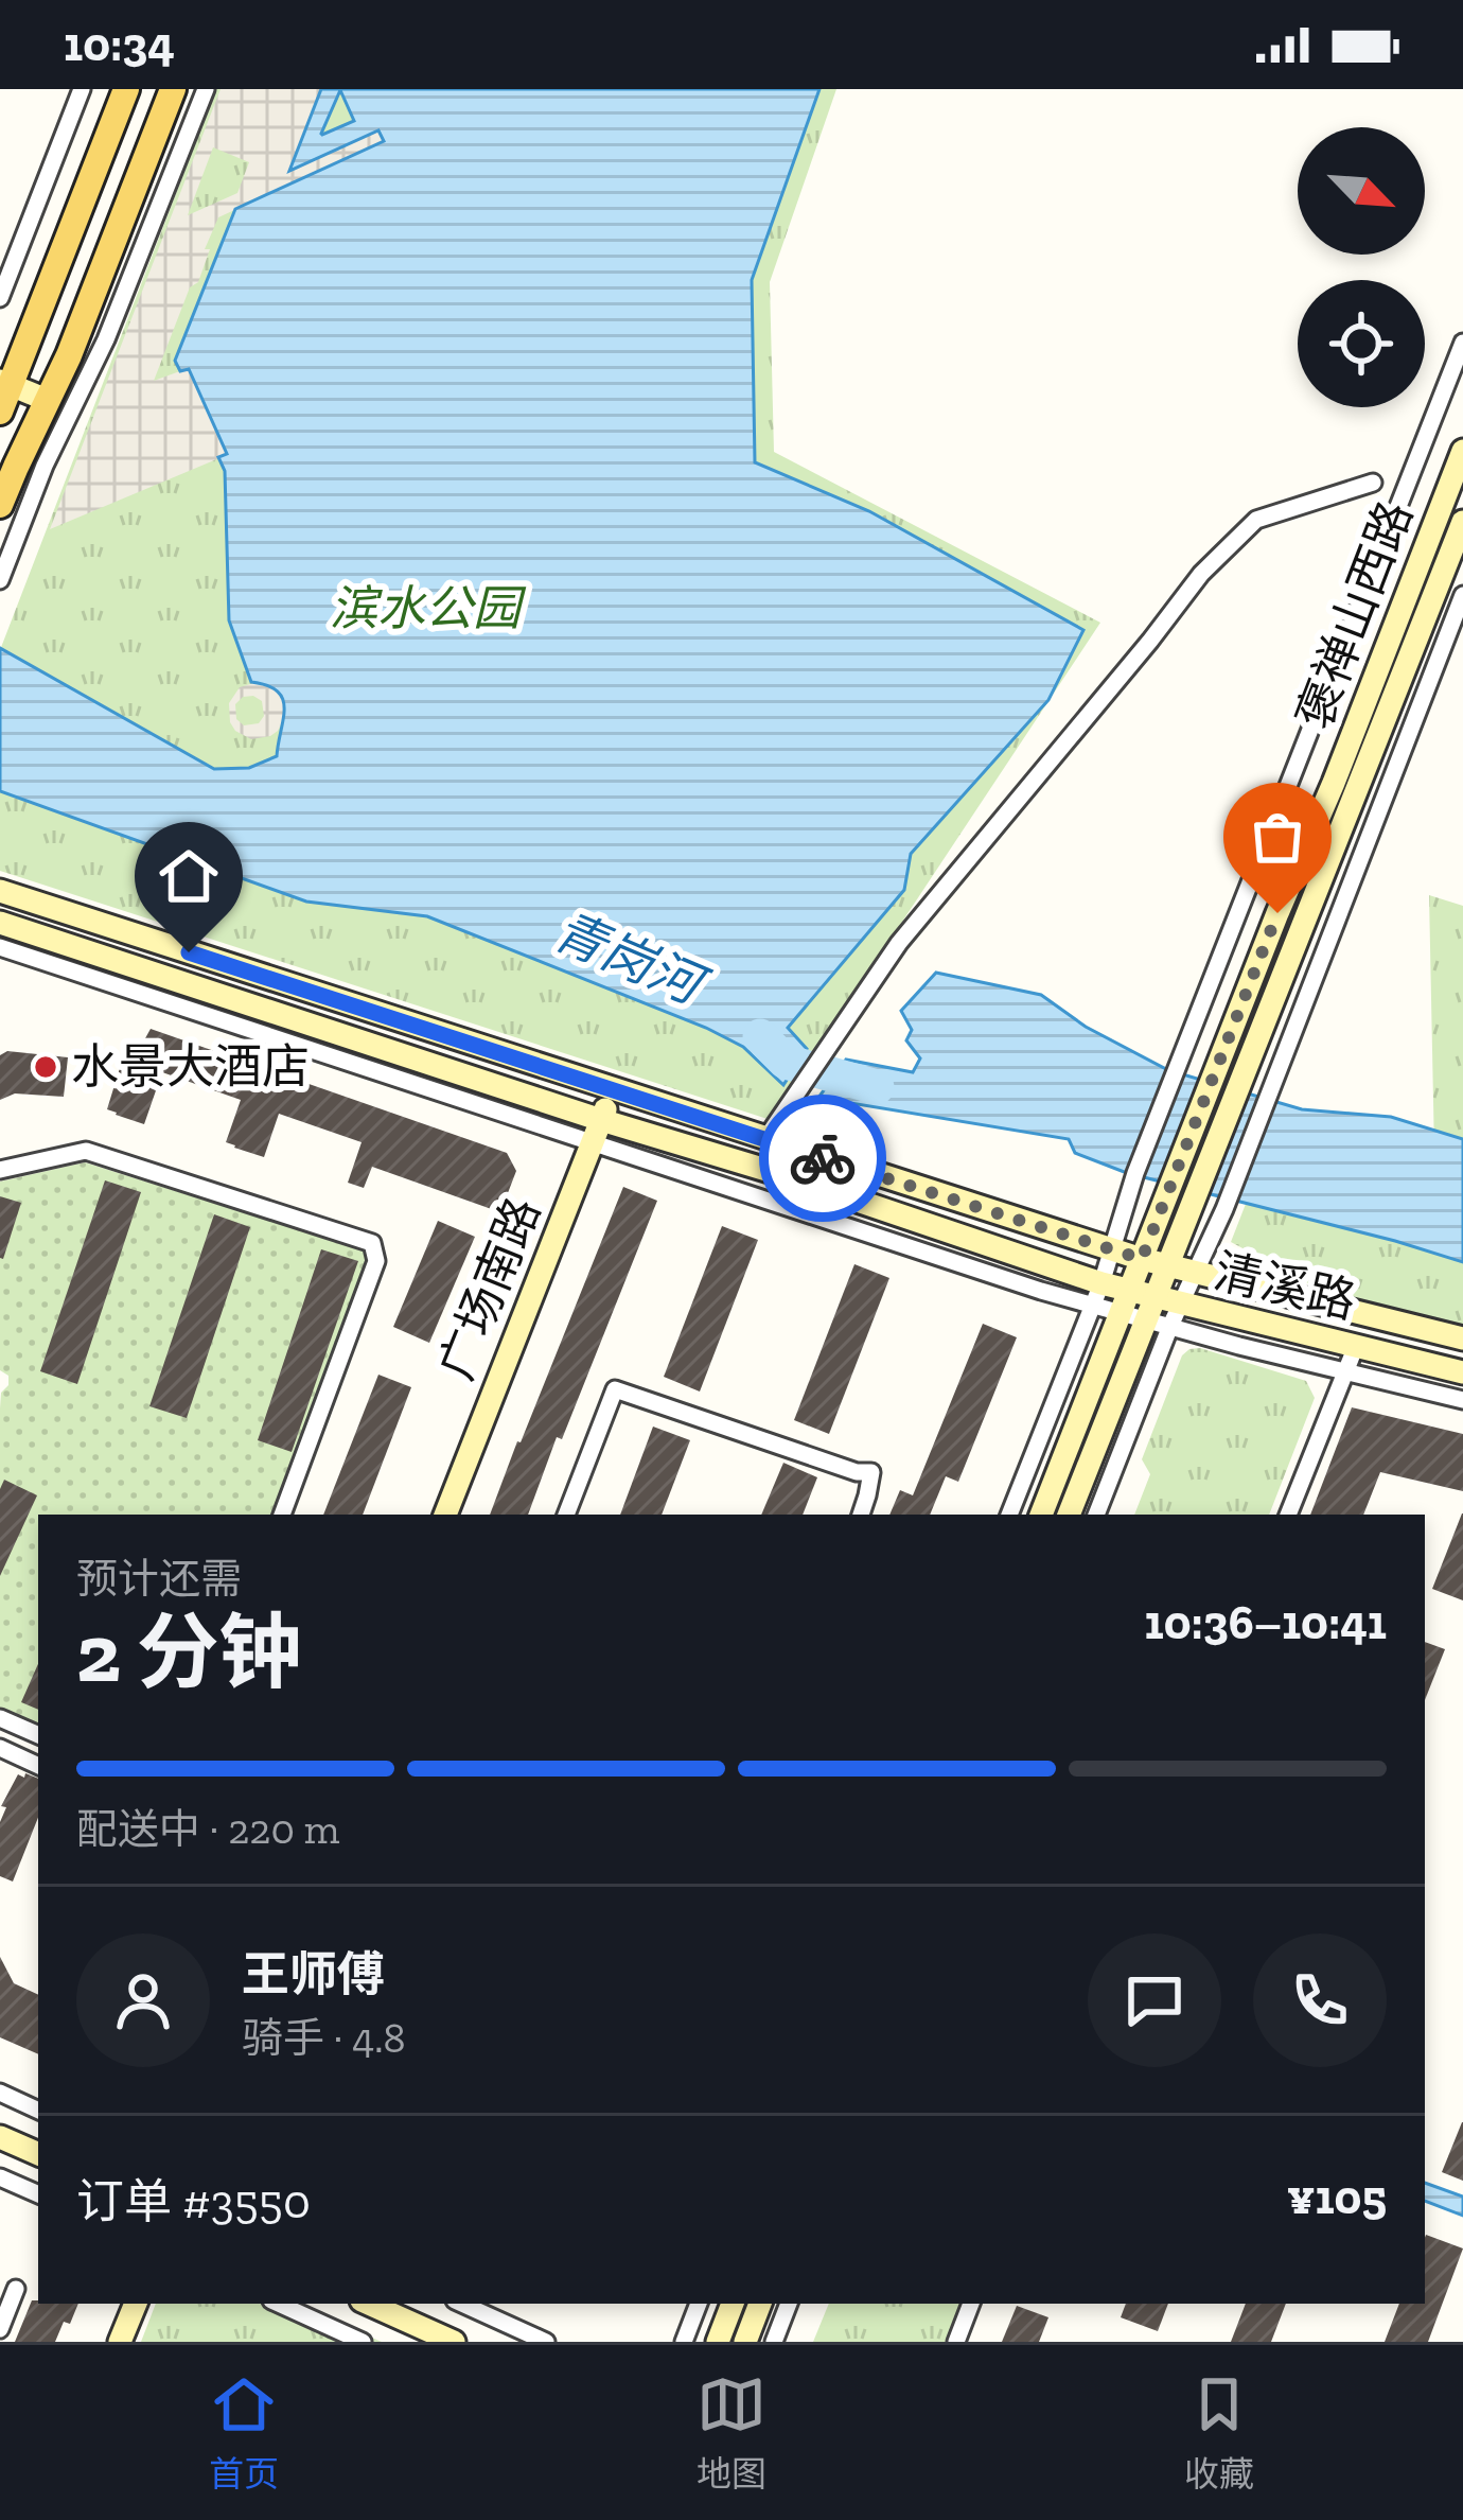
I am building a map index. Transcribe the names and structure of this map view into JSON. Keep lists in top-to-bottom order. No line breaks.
{"streets":{"main road":["褒禅山西路","清溪路","广场南路"]},"crossings":[["褒禅山西路","清溪路"],["清溪路","广场南路"]],"water":["青岗河"],"parks":["滨水公园"],"places":["水景大酒店"],"north":"bottom right","page":{"status":"10:34","heading":["2 分钟","预计还需","10:36–10:41"],"panel":["王师傅","骑手 · 4.8","订单 #3550","¥105"],"bar":"配送中 · 220 m","tabs":["首页","地图","收藏"]}}
